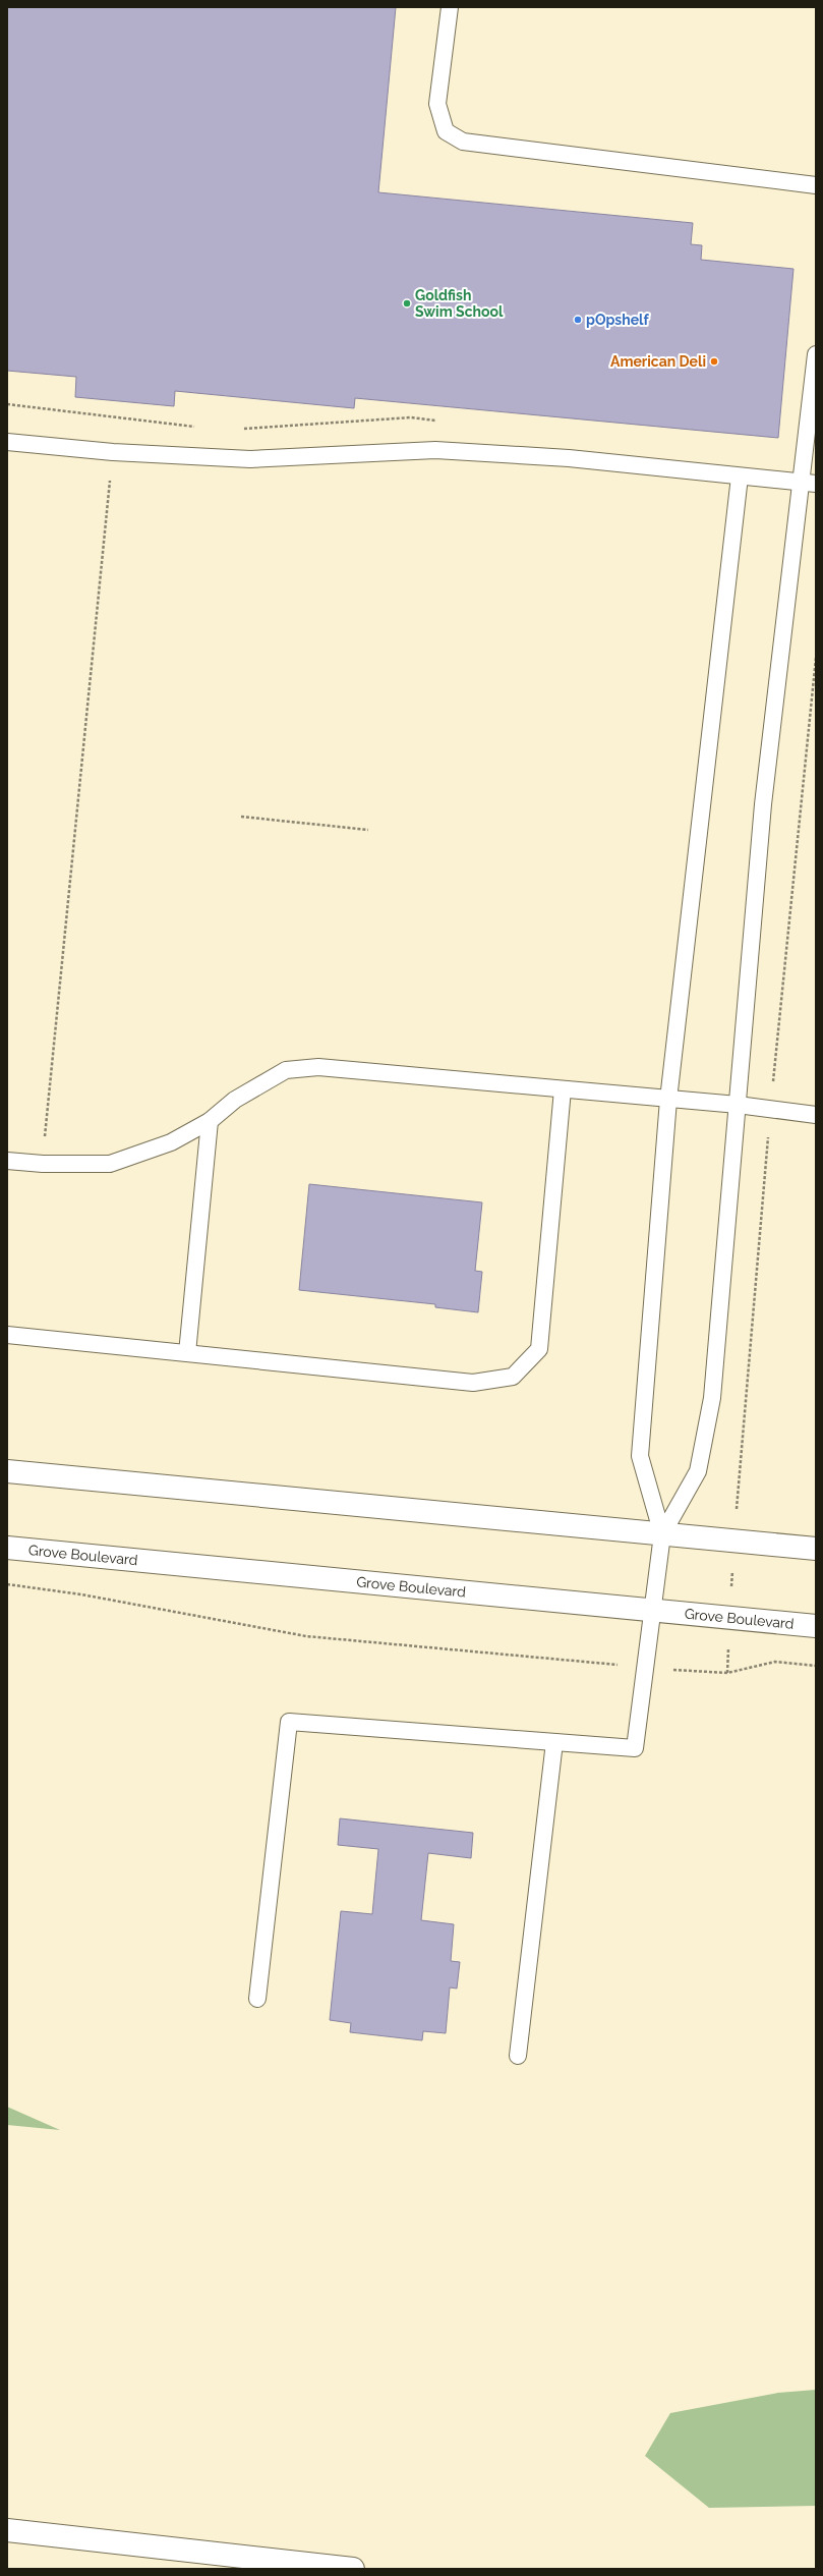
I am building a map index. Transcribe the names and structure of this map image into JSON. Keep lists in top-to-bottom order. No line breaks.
{"streets":{"main road":["Grove Boulevard"]},"places":["Goldfish Swim School","pOpshelf","American Deli"]}
